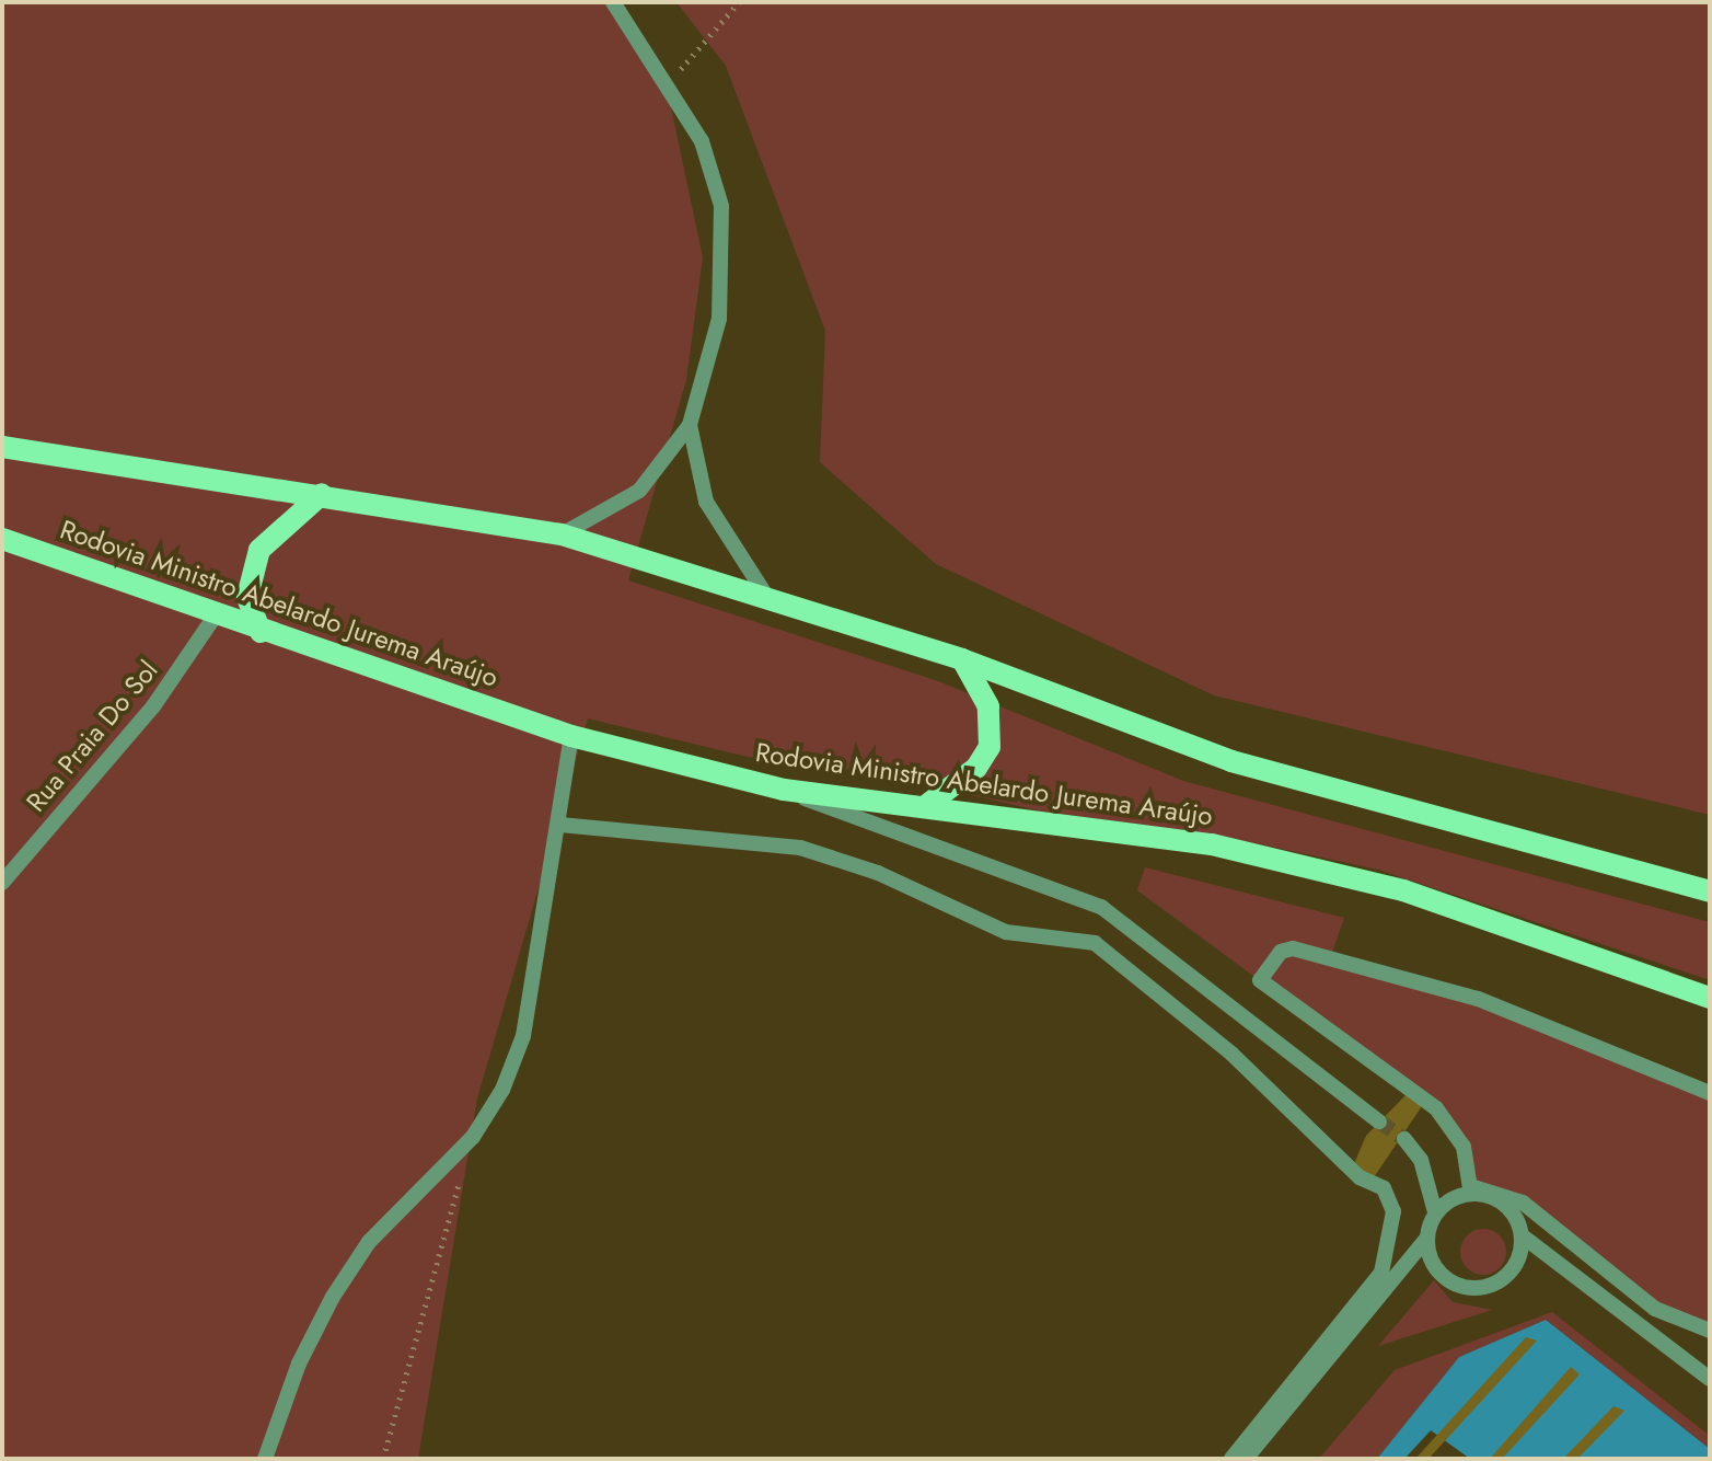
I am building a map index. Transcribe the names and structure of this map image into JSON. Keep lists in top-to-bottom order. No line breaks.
{"streets":{"main road":["Rodovia Ministro Abelardo Jurema Araújo"],"street":["Rua Praia Do Sol"]},"crossings":[["Rodovia Ministro Abelardo Jurema Araújo","Rua Praia Do Sol"]]}
